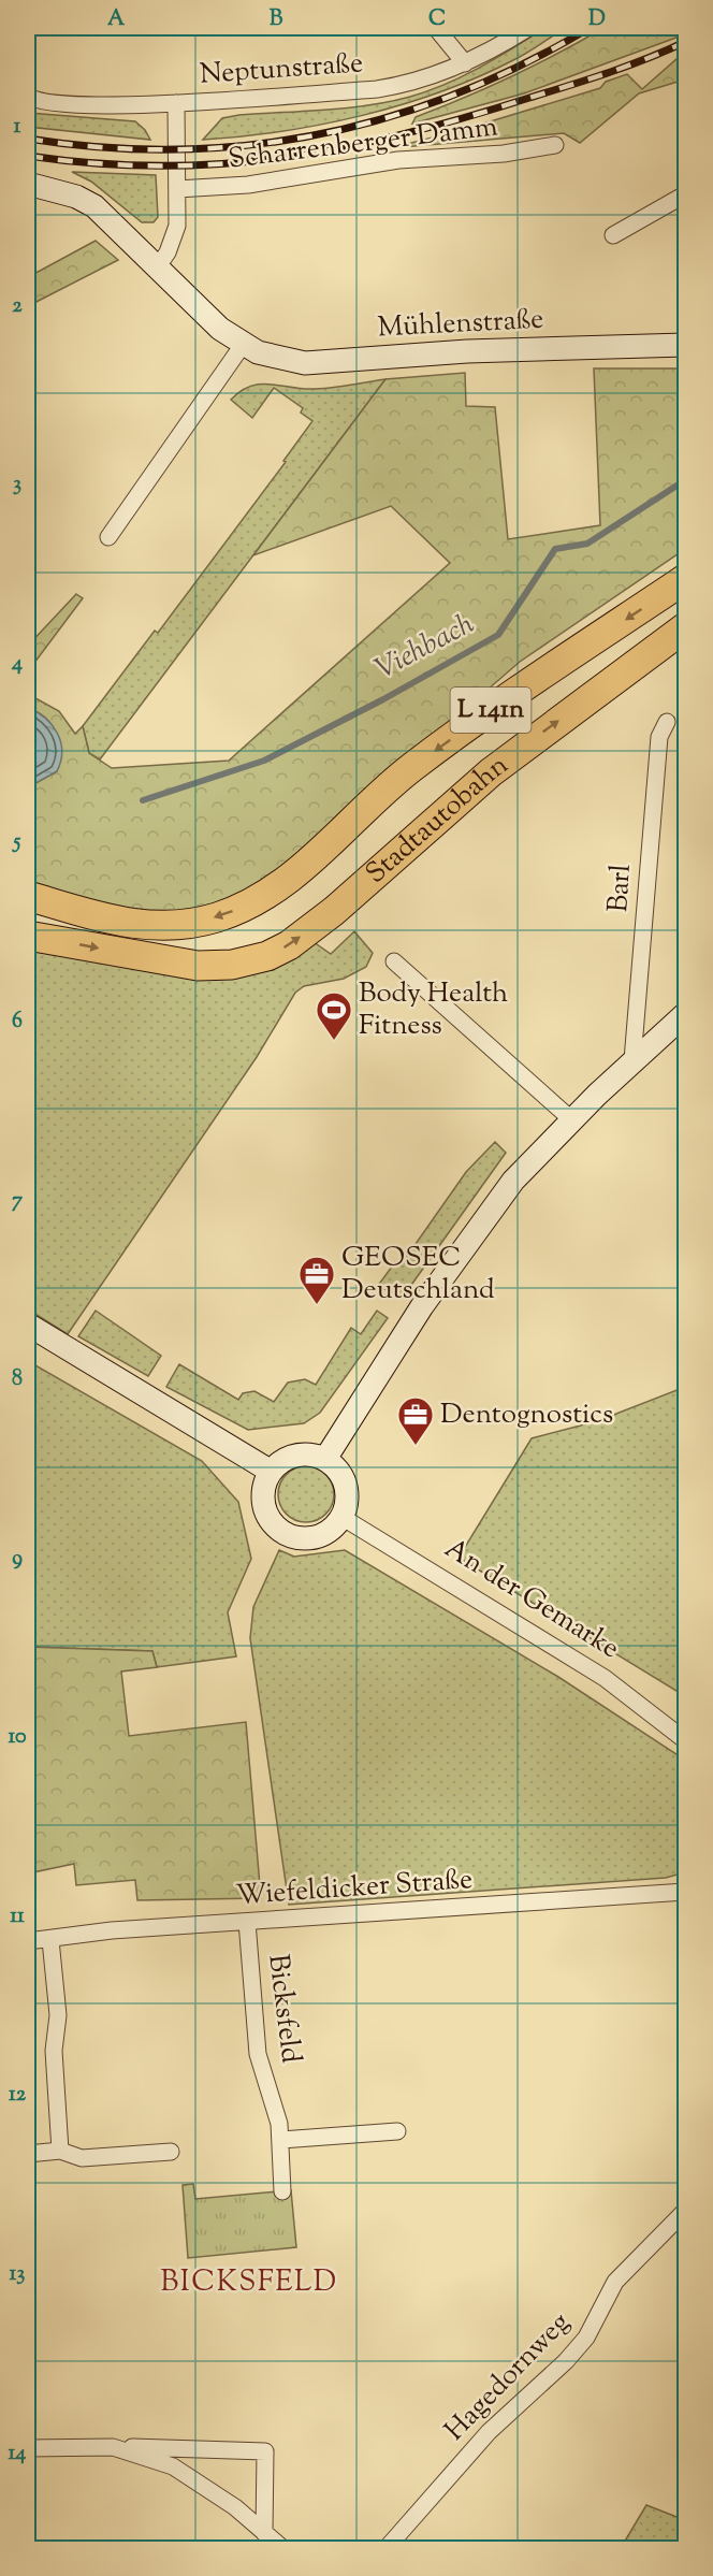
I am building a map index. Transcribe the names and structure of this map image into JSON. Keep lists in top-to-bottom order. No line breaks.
{"streets":{"highway":["L 141n","Stadtautobahn"],"street":["Neptunstraße","Scharrenberger Damm","Mühlenstraße","Barl","An der Gemarke","Wiefeldicker Straße","Bicksfeld","Hagedornweg"]},"crossings":[["Wiefeldicker Straße","Bicksfeld"]],"districts":["BICKSFELD"],"water":["Viehbach"],"places":{"sports":["Body Health Fitness"],"office":["GEOSEC Deutschland","Dentognostics"]},"grid":{"columns":["A","B","C","D"],"rows":["1","2","3","4","5","6","7","8","9","10","11","12","13","14"]}}
